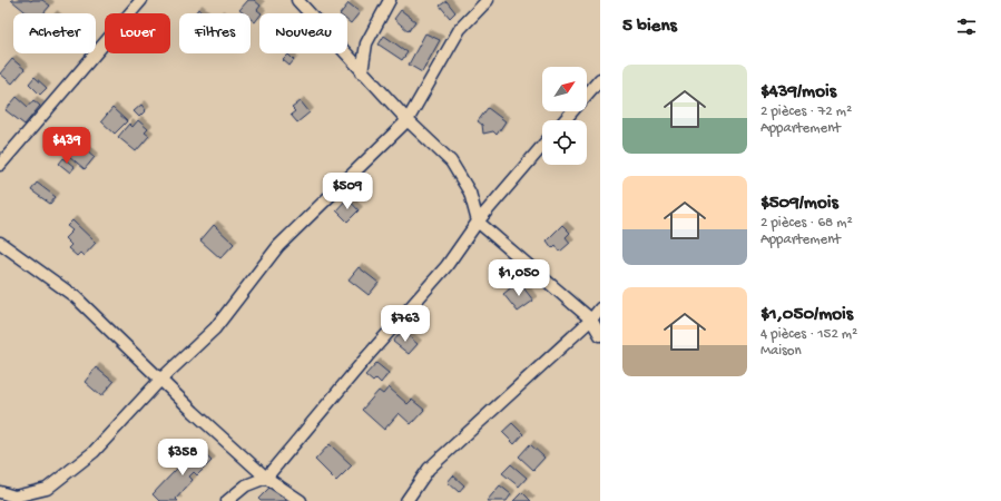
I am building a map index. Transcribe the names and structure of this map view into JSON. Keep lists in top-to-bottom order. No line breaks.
{"north":"top right","page":{"heading":"5 biens","chip":["Acheter","Louer","Filtres","Nouveau"],"list":[{"name":"$439/mois","note":"2 pièces · 72 m² · Appartement"},{"name":"$509/mois","note":"2 pièces · 68 m² · Appartement"},{"name":"$1,050/mois","note":"4 pièces · 152 m² · Maison"}],"price":["$439","$509","$1,050","$763","$358"]}}
